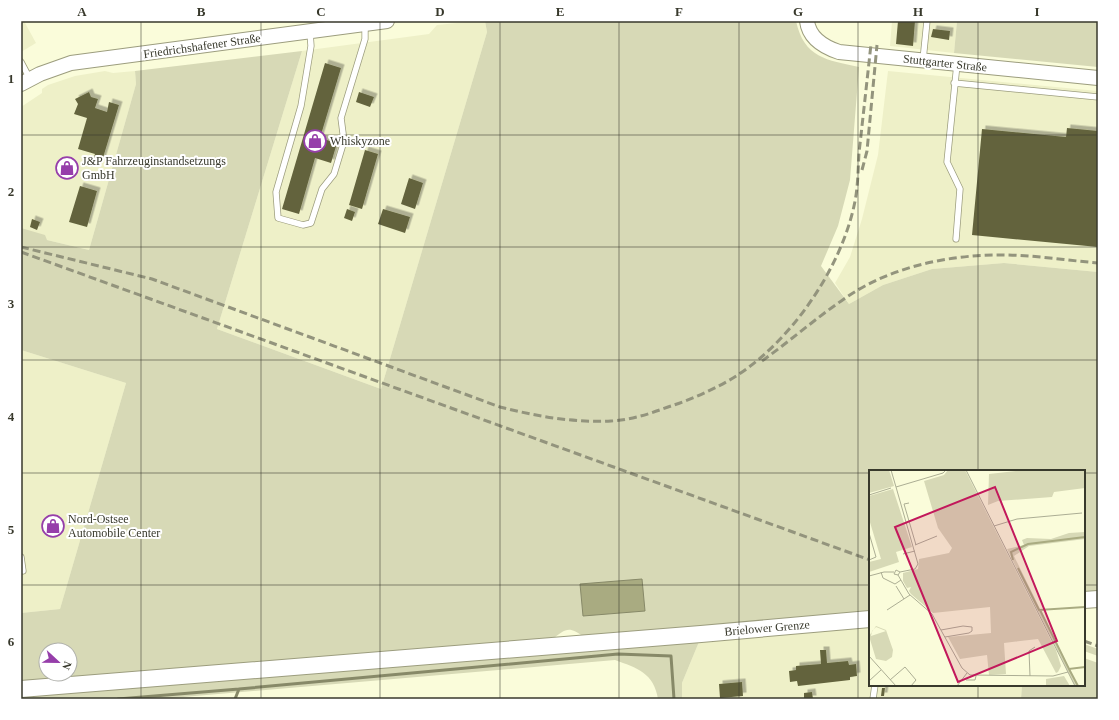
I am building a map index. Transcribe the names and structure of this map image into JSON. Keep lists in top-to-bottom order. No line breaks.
{"streets":{"main road":["Brielower Grenze"],"street":["Friedrichshafener Straße","Stuttgarter Straße"]},"places":{"shop":["Whiskyzone","J&P Fahrzeuginstandsetzungs GmbH","Nord-Ostsee Automobile Center"]},"north":"right","grid":{"columns":["A","B","C","D","E","F","G","H","I"],"rows":["1","2","3","4","5","6"]}}
